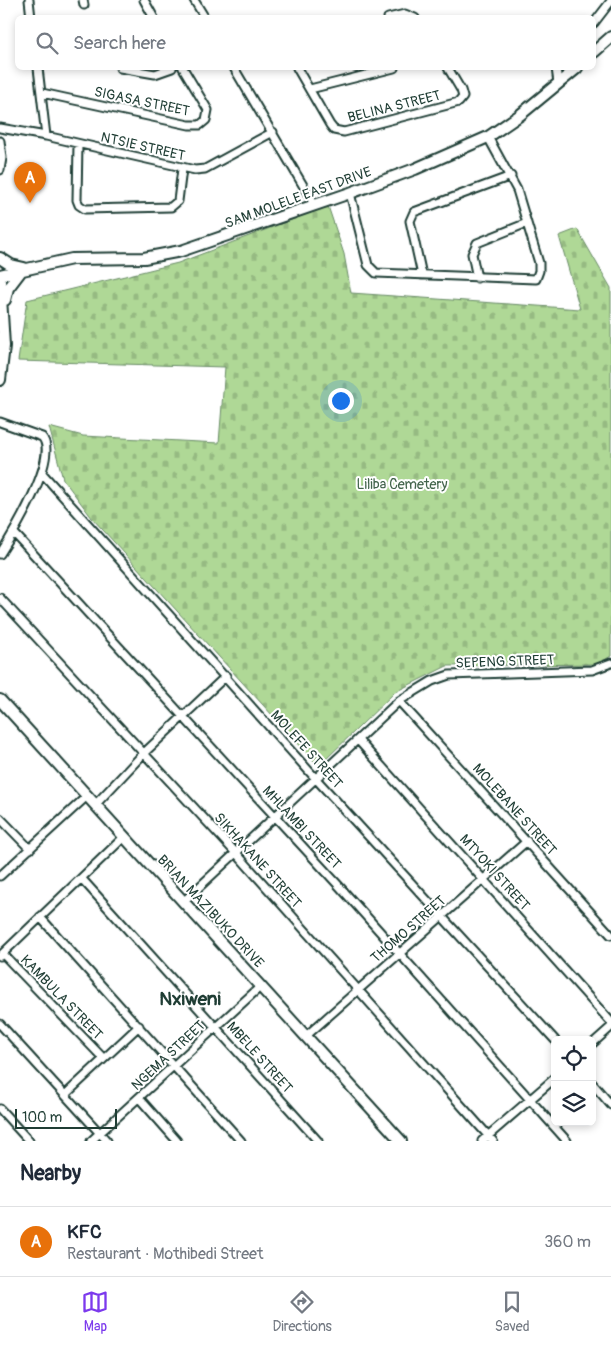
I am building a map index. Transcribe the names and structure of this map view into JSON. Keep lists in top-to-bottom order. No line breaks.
{"streets":{"street":["SIGASA STREET","BELINA STREET","NTSIE STREET","SAM MOLELE EAST DRIVE","SEPENG STREET","MOLEFE STREET","MOLEBANE STREET","MHLAMBI STREET","SIKHAKANE STREET","MTYOKI STREET","BRIAN MAZIBUKO DRIVE","THOMO STREET","KAMBULA STREET","NGEMA STREET","MBELE STREET"]},"crossings":[["SEPENG STREET","MOLEFE STREET"],["SEPENG STREET","MOLEBANE STREET"],["SEPENG STREET","MHLAMBI STREET"],["SEPENG STREET","SIKHAKANE STREET"],["SEPENG STREET","MTYOKI STREET"],["SEPENG STREET","BRIAN MAZIBUKO DRIVE"],["MOLEFE STREET","THOMO STREET"],["MOLEBANE STREET","THOMO STREET"],["MHLAMBI STREET","THOMO STREET"],["SIKHAKANE STREET","THOMO STREET"],["MTYOKI STREET","THOMO STREET"],["BRIAN MAZIBUKO DRIVE","THOMO STREET"],["BRIAN MAZIBUKO DRIVE","NGEMA STREET"],["NGEMA STREET","MBELE STREET"]],"districts":["Nxiweni"],"parks":["Liliba Cemetery"],"scale_bar":"100 m","page":{"search":"Search here","pins":"A","scale":"100 m","heading":"Nearby","list":[{"mark":"A","name":"KFC","note":"Restaurant · Mothibedi Street","value":"360 m"}],"nav":["Map","Directions","Saved"]}}
